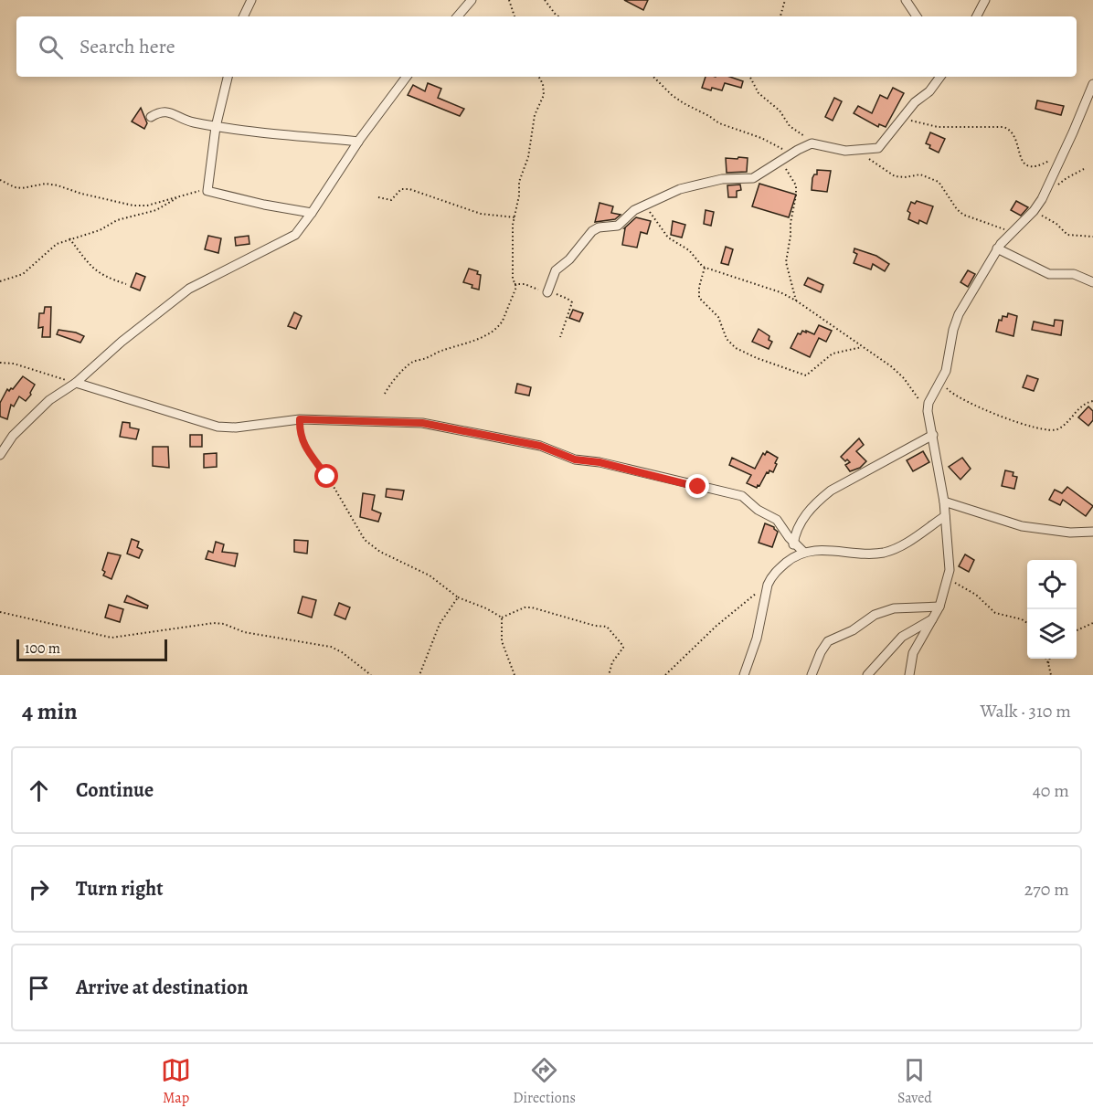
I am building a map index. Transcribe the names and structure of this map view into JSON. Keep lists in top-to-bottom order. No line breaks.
{"scale_bar":"100 m","page":{"search":"Search here","scale":"100 m","heading":["4 min","Walk · 310 m"],"list":[["Continue","40 m"],["Turn right","270 m"],"Arrive at destination"],"nav":["Map","Directions","Saved"]}}
